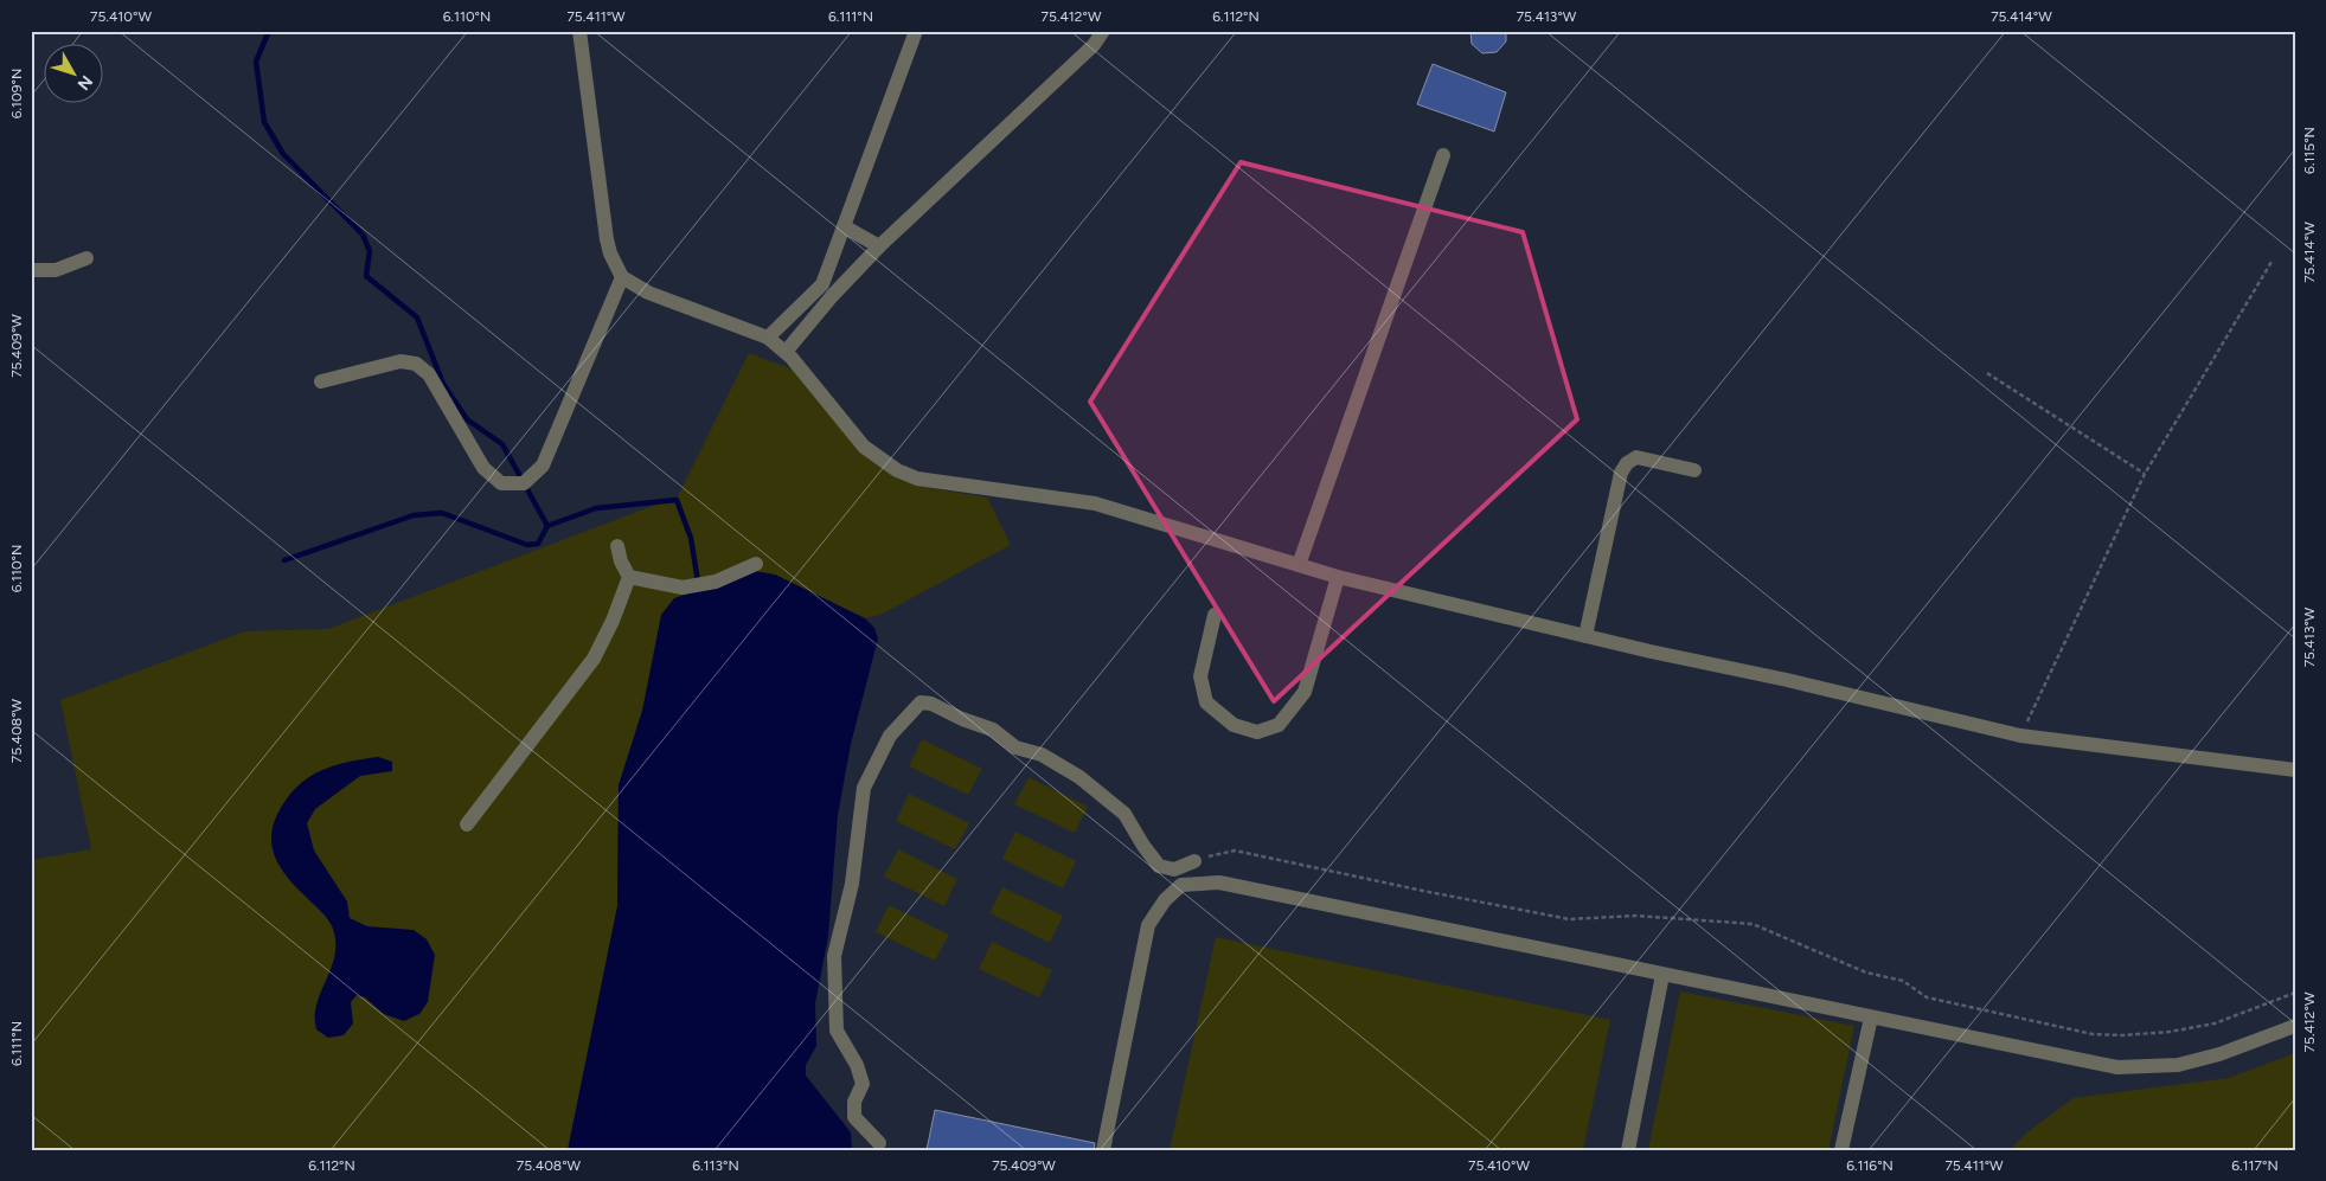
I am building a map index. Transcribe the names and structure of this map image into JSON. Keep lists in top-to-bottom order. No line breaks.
{"north":"bottom right","coordinates":["75.410°W","6.110°N","75.411°W","6.111°N","75.412°W","6.112°N","75.413°W","75.414°W","6.109°N","6.115°N","75.409°W","75.408°W","6.113°N","6.116°N","6.117°N"]}
